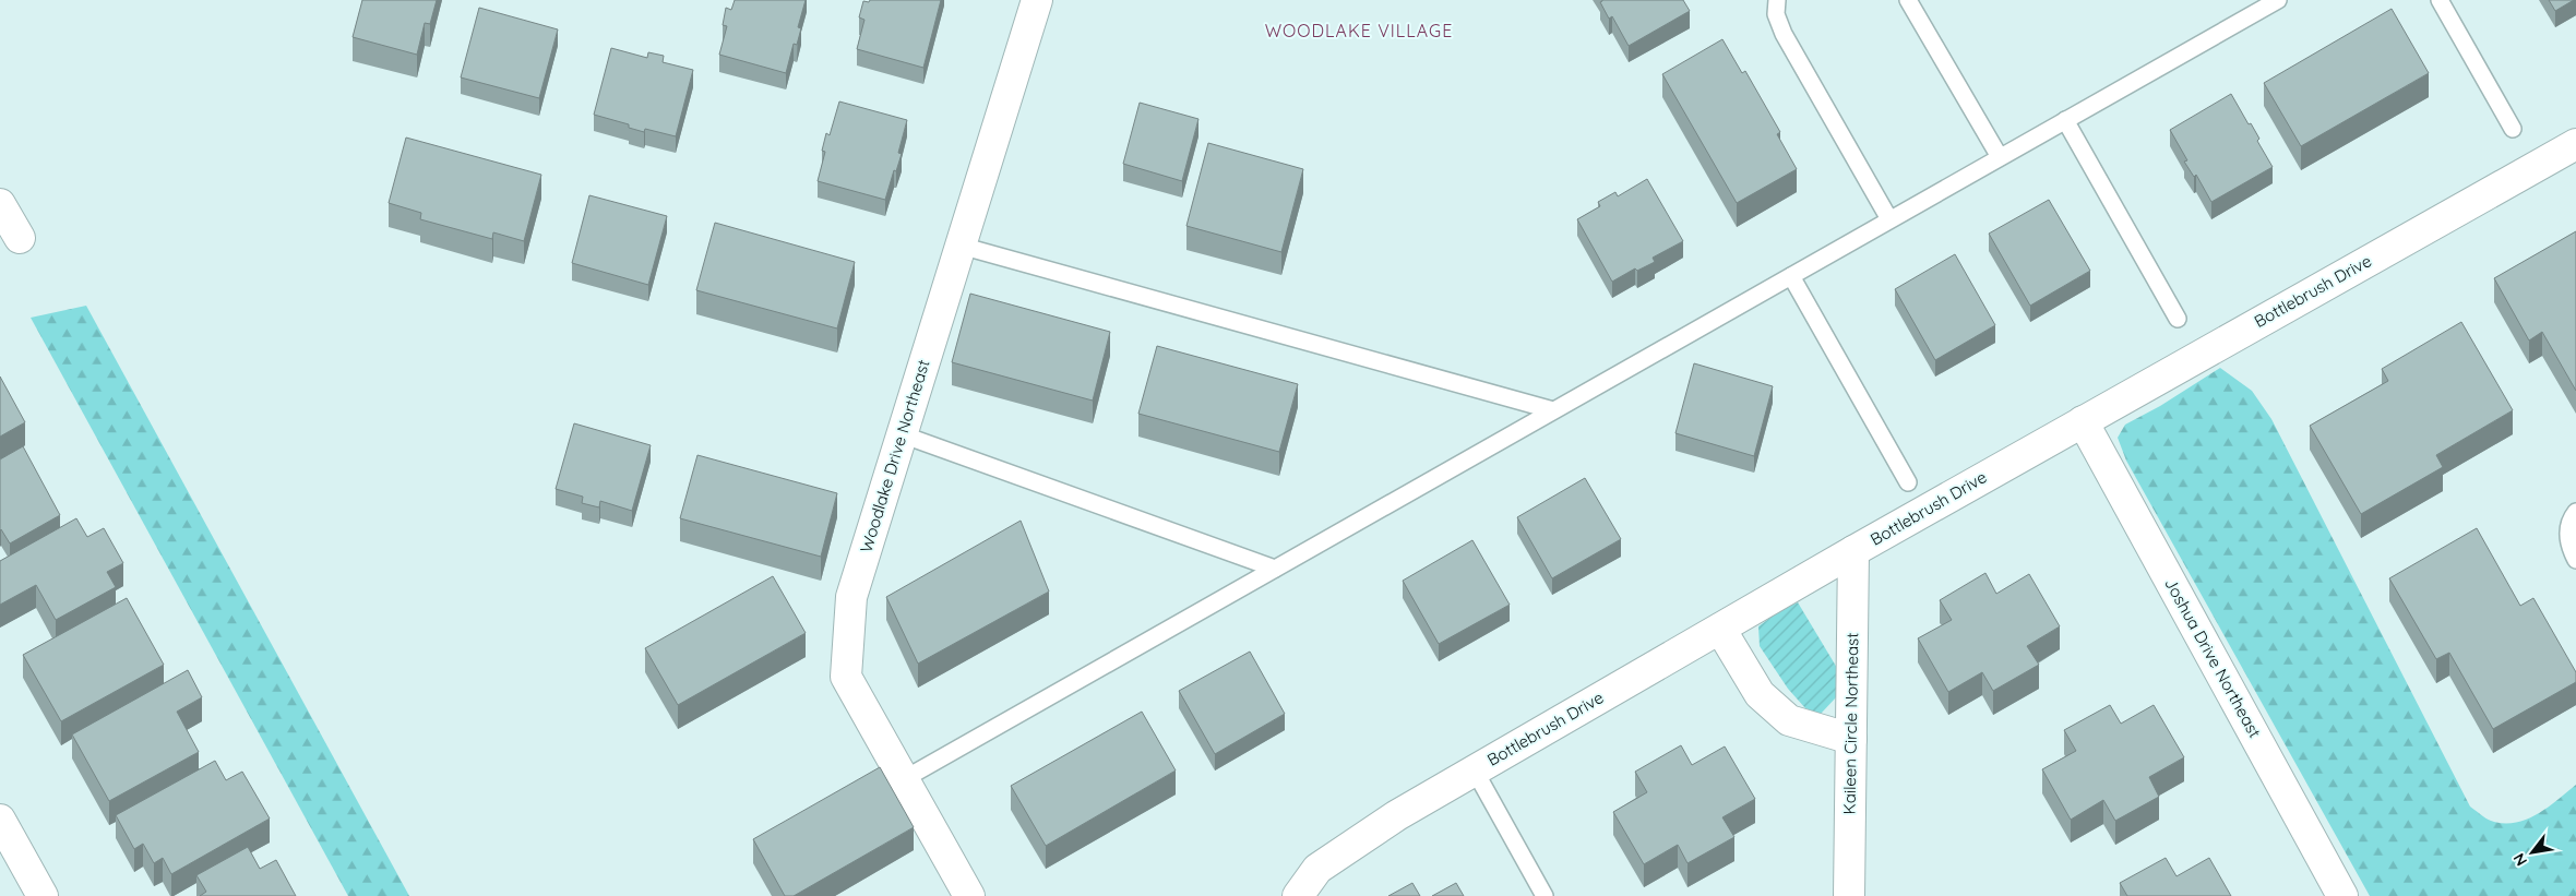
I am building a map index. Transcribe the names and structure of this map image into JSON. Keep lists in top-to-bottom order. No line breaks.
{"streets":{"street":["Bottlebrush Drive","Woodlake Drive Northeast","Joshua Drive Northeast","Kaileen Circle Northeast"]},"crossings":[["Bottlebrush Drive","Joshua Drive Northeast"],["Bottlebrush Drive","Kaileen Circle Northeast"]],"districts":["WOODLAKE VILLAGE"],"north":"bottom left"}
